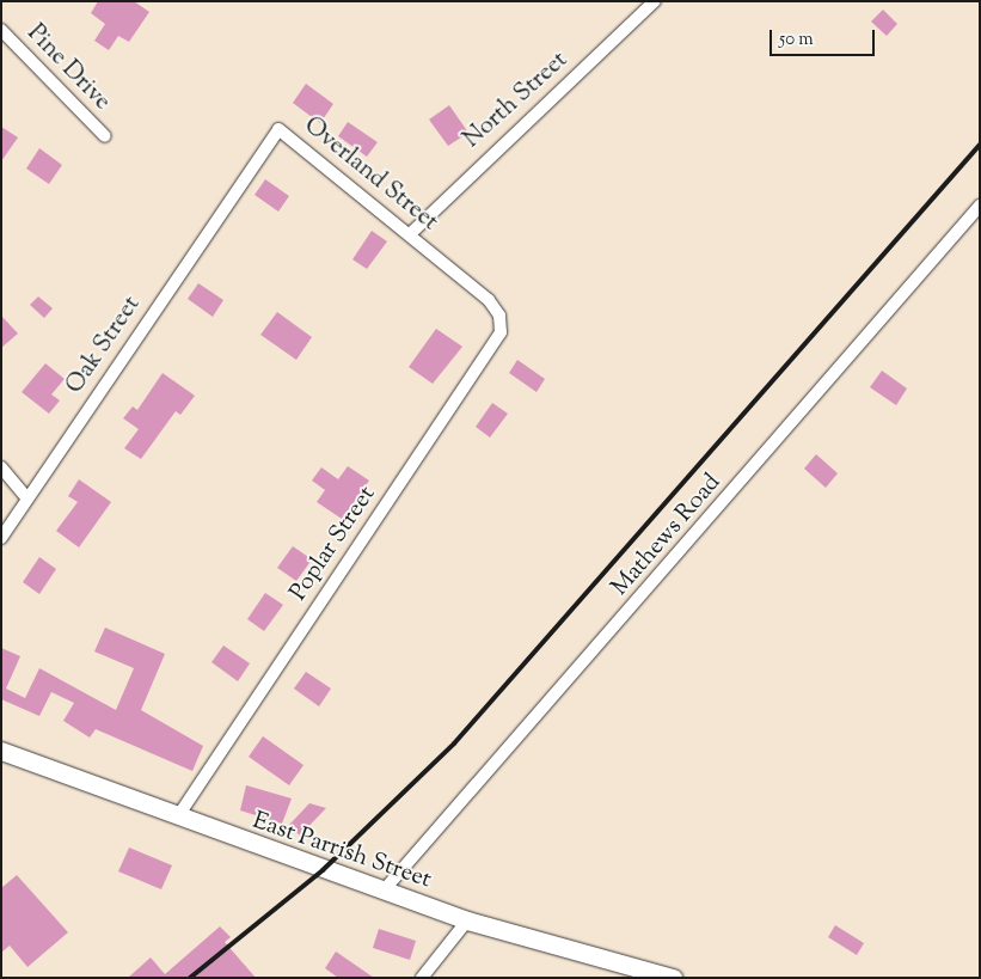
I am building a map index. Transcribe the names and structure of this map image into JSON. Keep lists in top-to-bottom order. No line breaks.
{"streets":{"main road":["East Parrish Street"],"street":["Pine Drive","North Street","Overland Street","Oak Street","Mathews Road","Poplar Street"]},"crossings":[["North Street","Overland Street"],["Overland Street","Oak Street"],["Overland Street","Poplar Street"],["Mathews Road","East Parrish Street"],["Poplar Street","East Parrish Street"]],"scale_bar":"50 m"}
